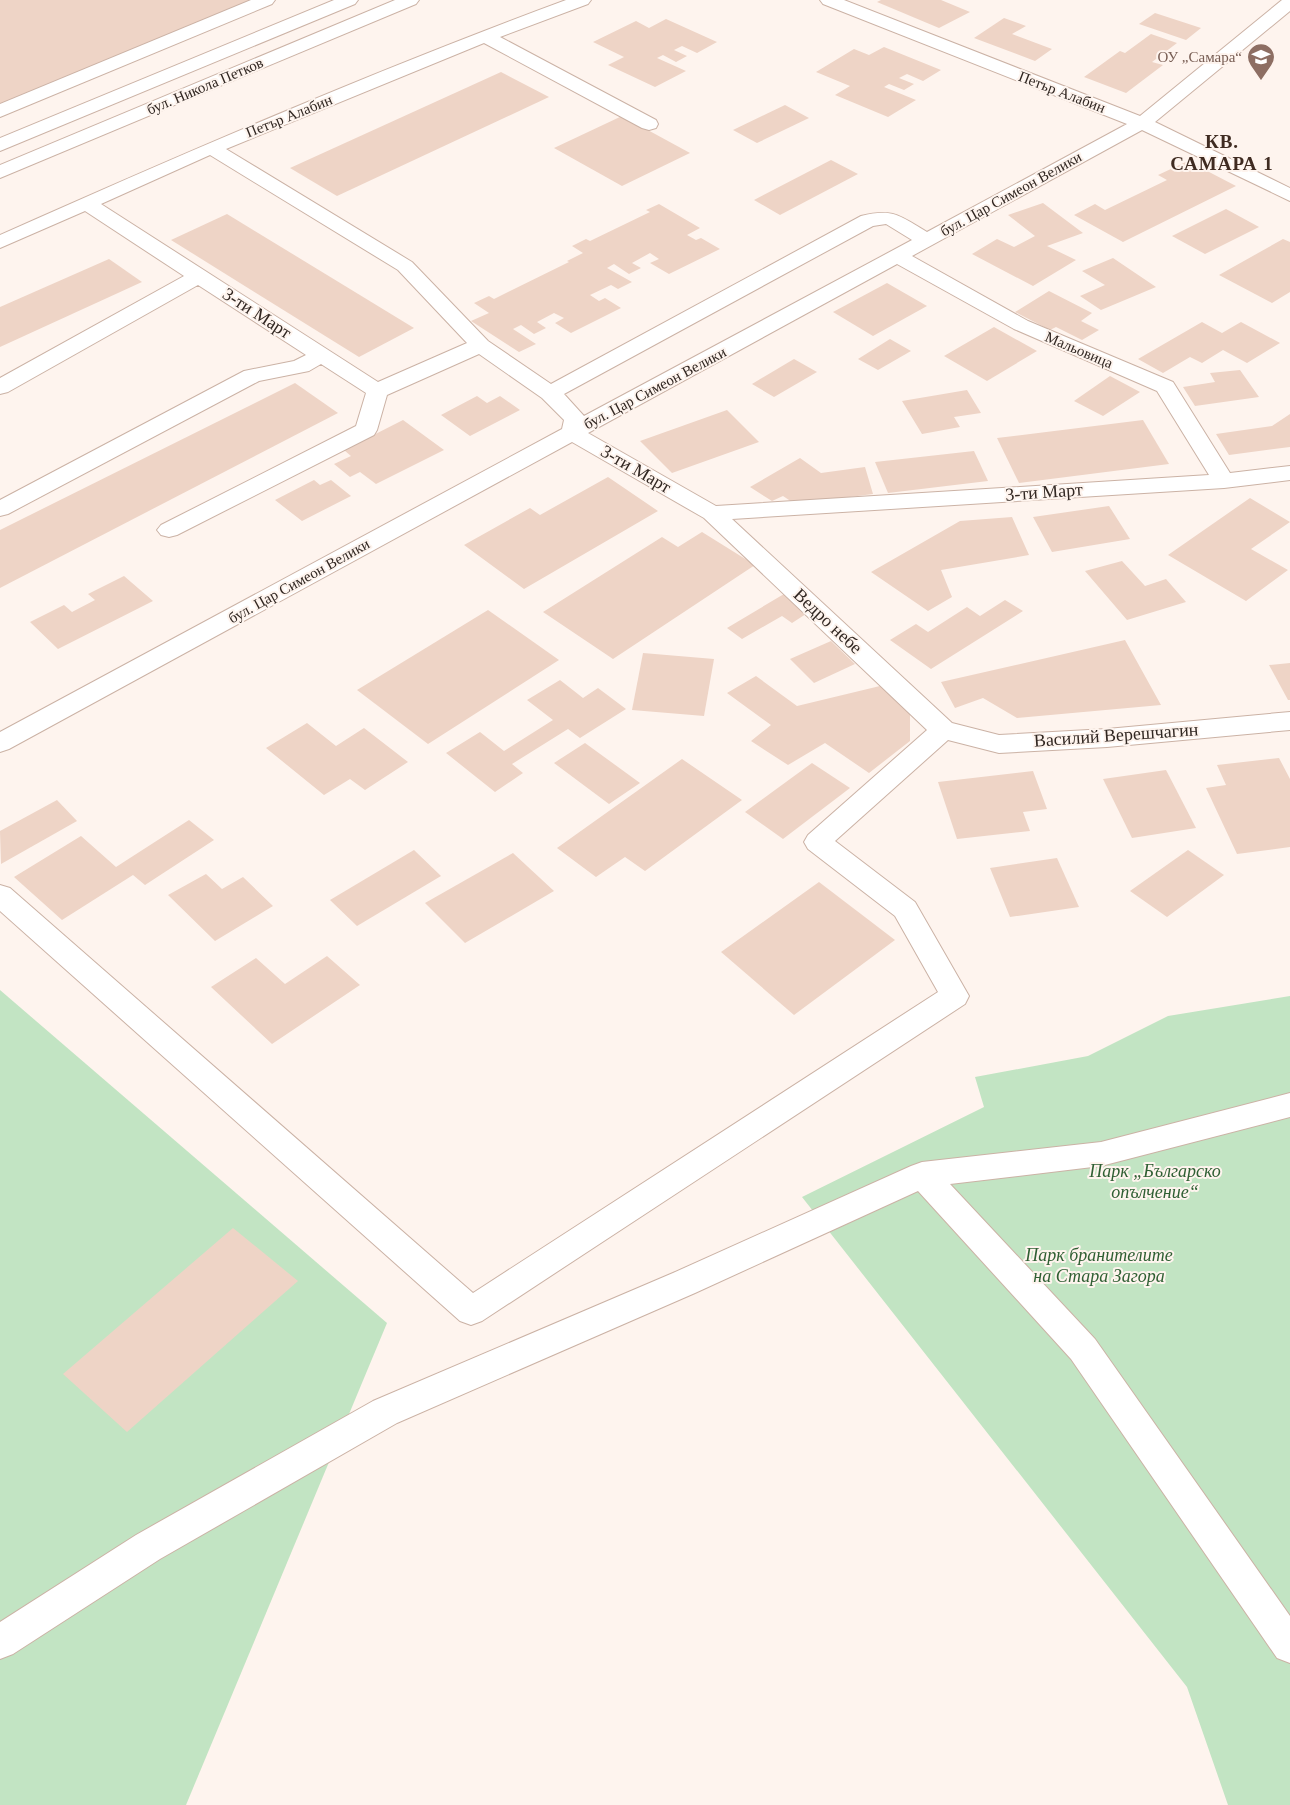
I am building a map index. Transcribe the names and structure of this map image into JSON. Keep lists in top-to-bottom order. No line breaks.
{"streets":{"street":["бул. Никола Петков","Петър Алабин","бул. Цар Симеон Велики","3-ти Март","Мальовица","Ведро небе","Василий Верешчагин"]},"crossings":[["Петър Алабин","бул. Цар Симеон Велики"],["Петър Алабин","3-ти Март"],["бул. Цар Симеон Велики","3-ти Март"],["бул. Цар Симеон Велики","Мальовица"],["3-ти Март","Мальовица"],["3-ти Март","Ведро небе"],["Ведро небе","Василий Верешчагин"]],"districts":["КВ. САМАРА 1"],"parks":["Парк „Българско опълчение“","Парк бранителите на Стара Загора"],"places":{"school or university":["ОУ „Самара“"]}}
